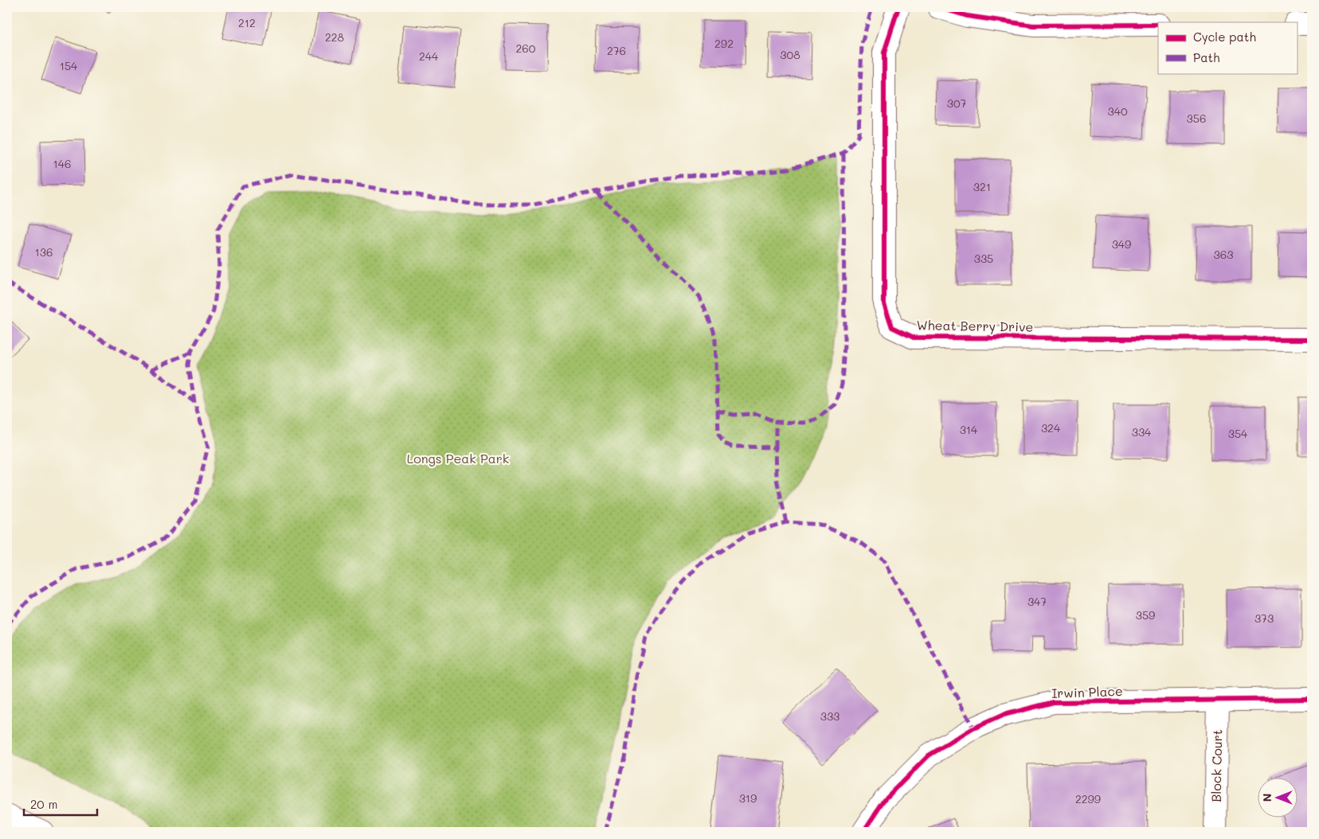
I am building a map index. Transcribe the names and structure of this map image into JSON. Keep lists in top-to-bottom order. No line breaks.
{"streets":{"street":["Wheat Berry Drive","Irwin Place","Block Court"]},"crossings":[["Irwin Place","Block Court"]],"parks":["Longs Peak Park"],"house_numbers":["212","228","292","260","276","308","244","154","307","340","356","146","321","349","136","363","335","324","314","334","354","347","359","373","333","319","2299"],"legend":["Cycle path","Path"],"scale_bar":"20 m","north":"left"}
